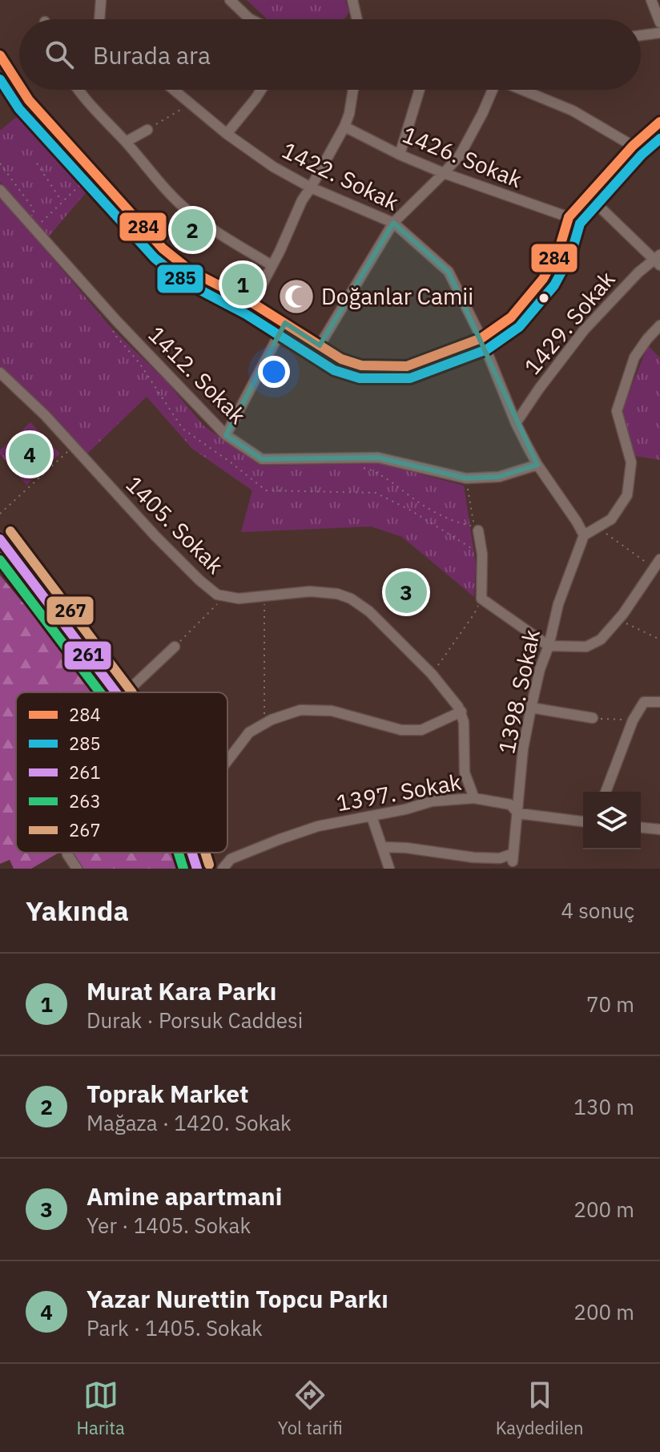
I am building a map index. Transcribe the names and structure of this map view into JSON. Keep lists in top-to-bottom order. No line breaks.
{"streets":{"street":["1426. Sokak","1422. Sokak","1429. Sokak","1412. Sokak","1405. Sokak","1398. Sokak","1397. Sokak"]},"crossings":[["1422. Sokak","1429. Sokak"],["1422. Sokak","1412. Sokak"],["1422. Sokak","1398. Sokak"],["1398. Sokak","1397. Sokak"]],"places":{"mosque":["Doğanlar Camii"]},"lines":["transit line 284","transit line 285","transit line 267","transit line 261","transit line 263"],"legend":["284","285","261","263","267"],"page":{"search":"Burada ara","pins":["2","1","4","3"],"heading":["Yakında","4 sonuç"],"list":[{"mark":"1","name":"Murat Kara Parkı","note":"Durak · Porsuk Caddesi","value":"70 m"},{"mark":"2","name":"Toprak Market","note":"Mağaza · 1420. Sokak","value":"130 m"},{"mark":"3","name":"Amine apartmani","note":"Yer · 1405. Sokak","value":"200 m"},{"mark":"4","name":"Yazar Nurettin Topcu Parkı","note":"Park · 1405. Sokak","value":"200 m"}],"nav":["Harita","Yol tarifi","Kaydedilen"]}}
